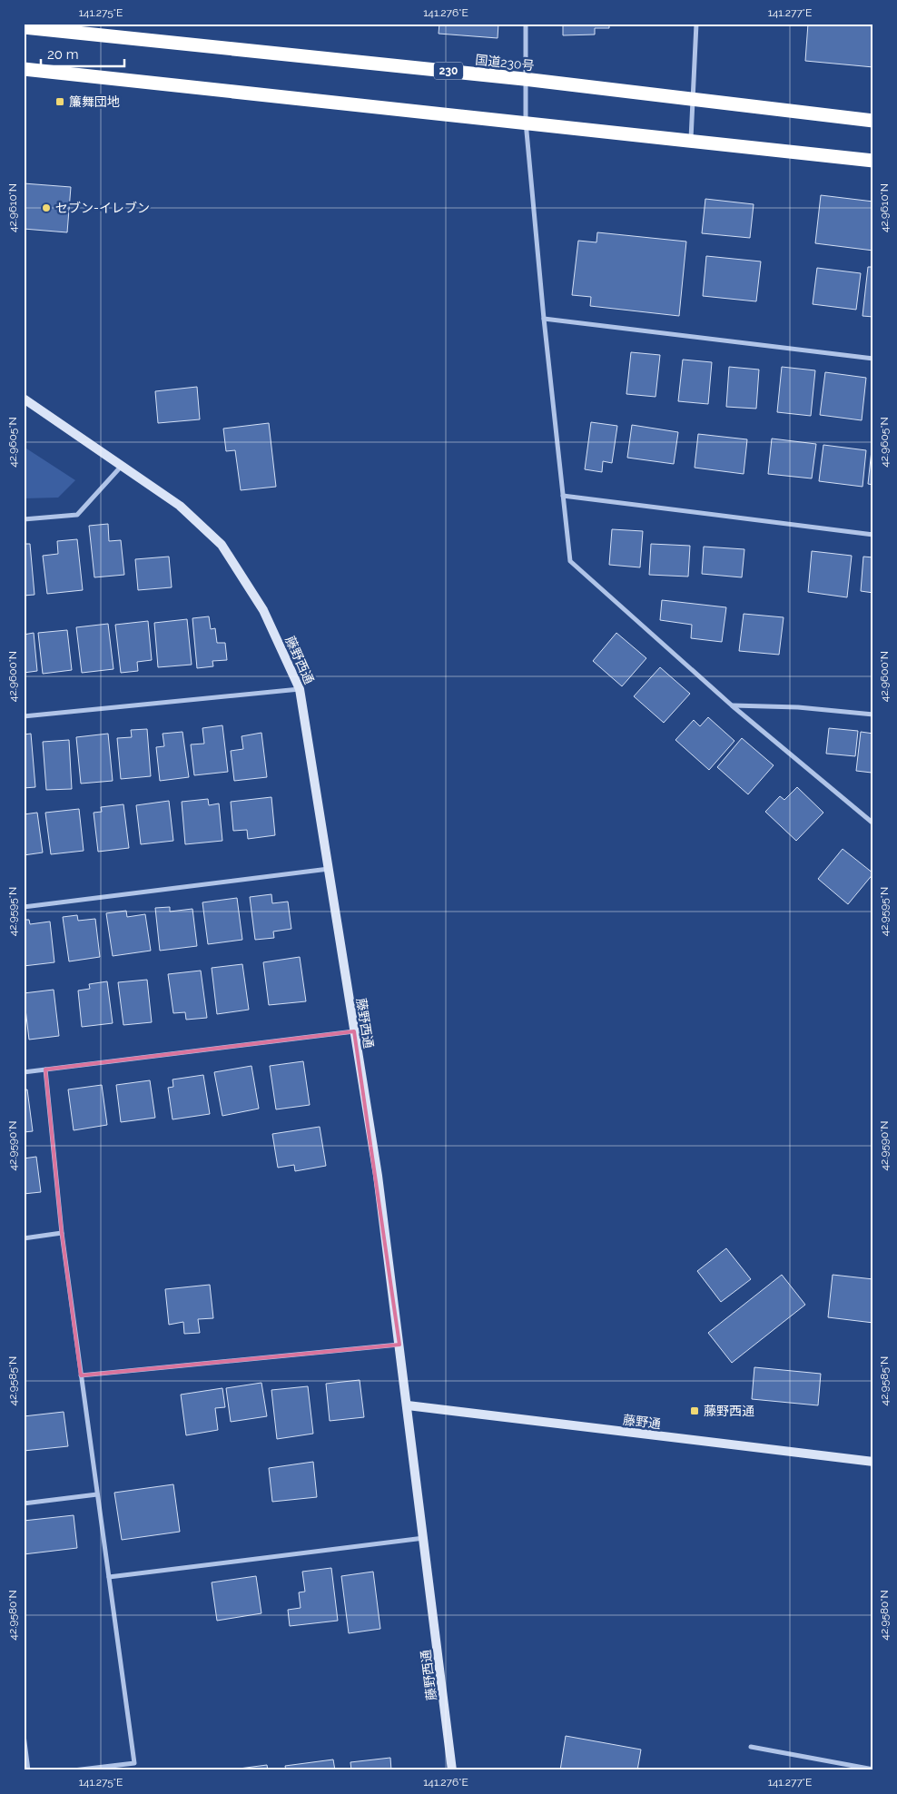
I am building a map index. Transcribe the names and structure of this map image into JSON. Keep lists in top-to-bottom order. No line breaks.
{"streets":{"highway":["国道230号","230"],"street":["藤野西通","藤野通"]},"crossings":[["藤野西通","藤野通"]],"places":{"transit":["簾舞団地","藤野西通"],"other":["セブン-イレブン"]},"scale_bar":"20 m","coordinates":["141.275°E","141.276°E","141.277°E","42.9610°N","42.9605°N","42.9600°N","42.9595°N","42.9590°N","42.9585°N","42.9580°N"]}
